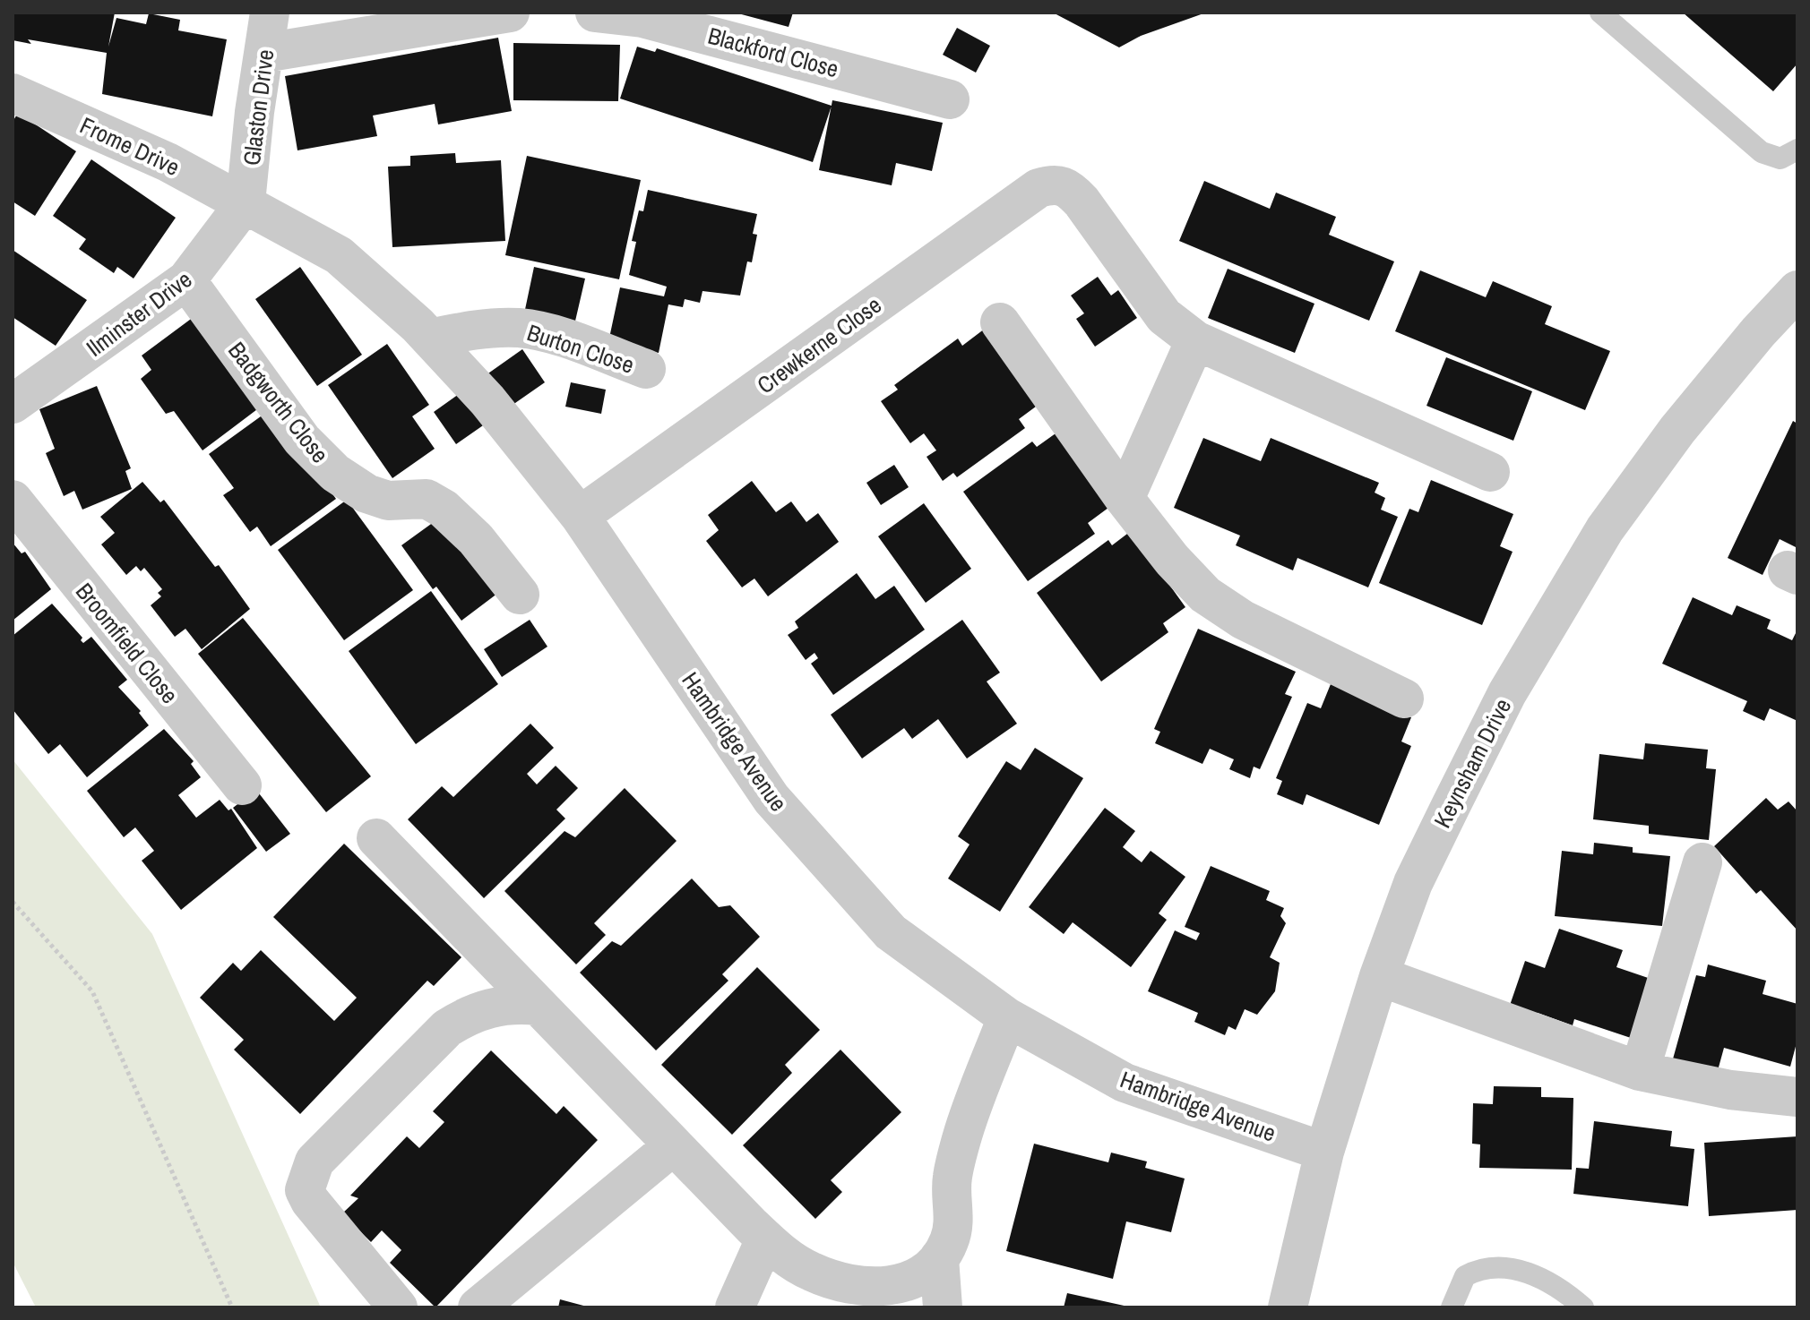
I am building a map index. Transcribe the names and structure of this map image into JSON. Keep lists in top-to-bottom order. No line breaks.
{"streets":{"street":["Blackford Close","Glaston Drive","Frome Drive","Ilminster Drive","Crewkerne Close","Burton Close","Badgworth Close","Broomfield Close","Hambridge Avenue","Keynsham Drive"]},"crossings":[["Glaston Drive","Frome Drive"],["Glaston Drive","Ilminster Drive"],["Glaston Drive","Hambridge Avenue"],["Frome Drive","Ilminster Drive"],["Frome Drive","Hambridge Avenue"],["Ilminster Drive","Badgworth Close"],["Ilminster Drive","Hambridge Avenue"],["Crewkerne Close","Hambridge Avenue"],["Burton Close","Hambridge Avenue"],["Hambridge Avenue","Keynsham Drive"]]}
